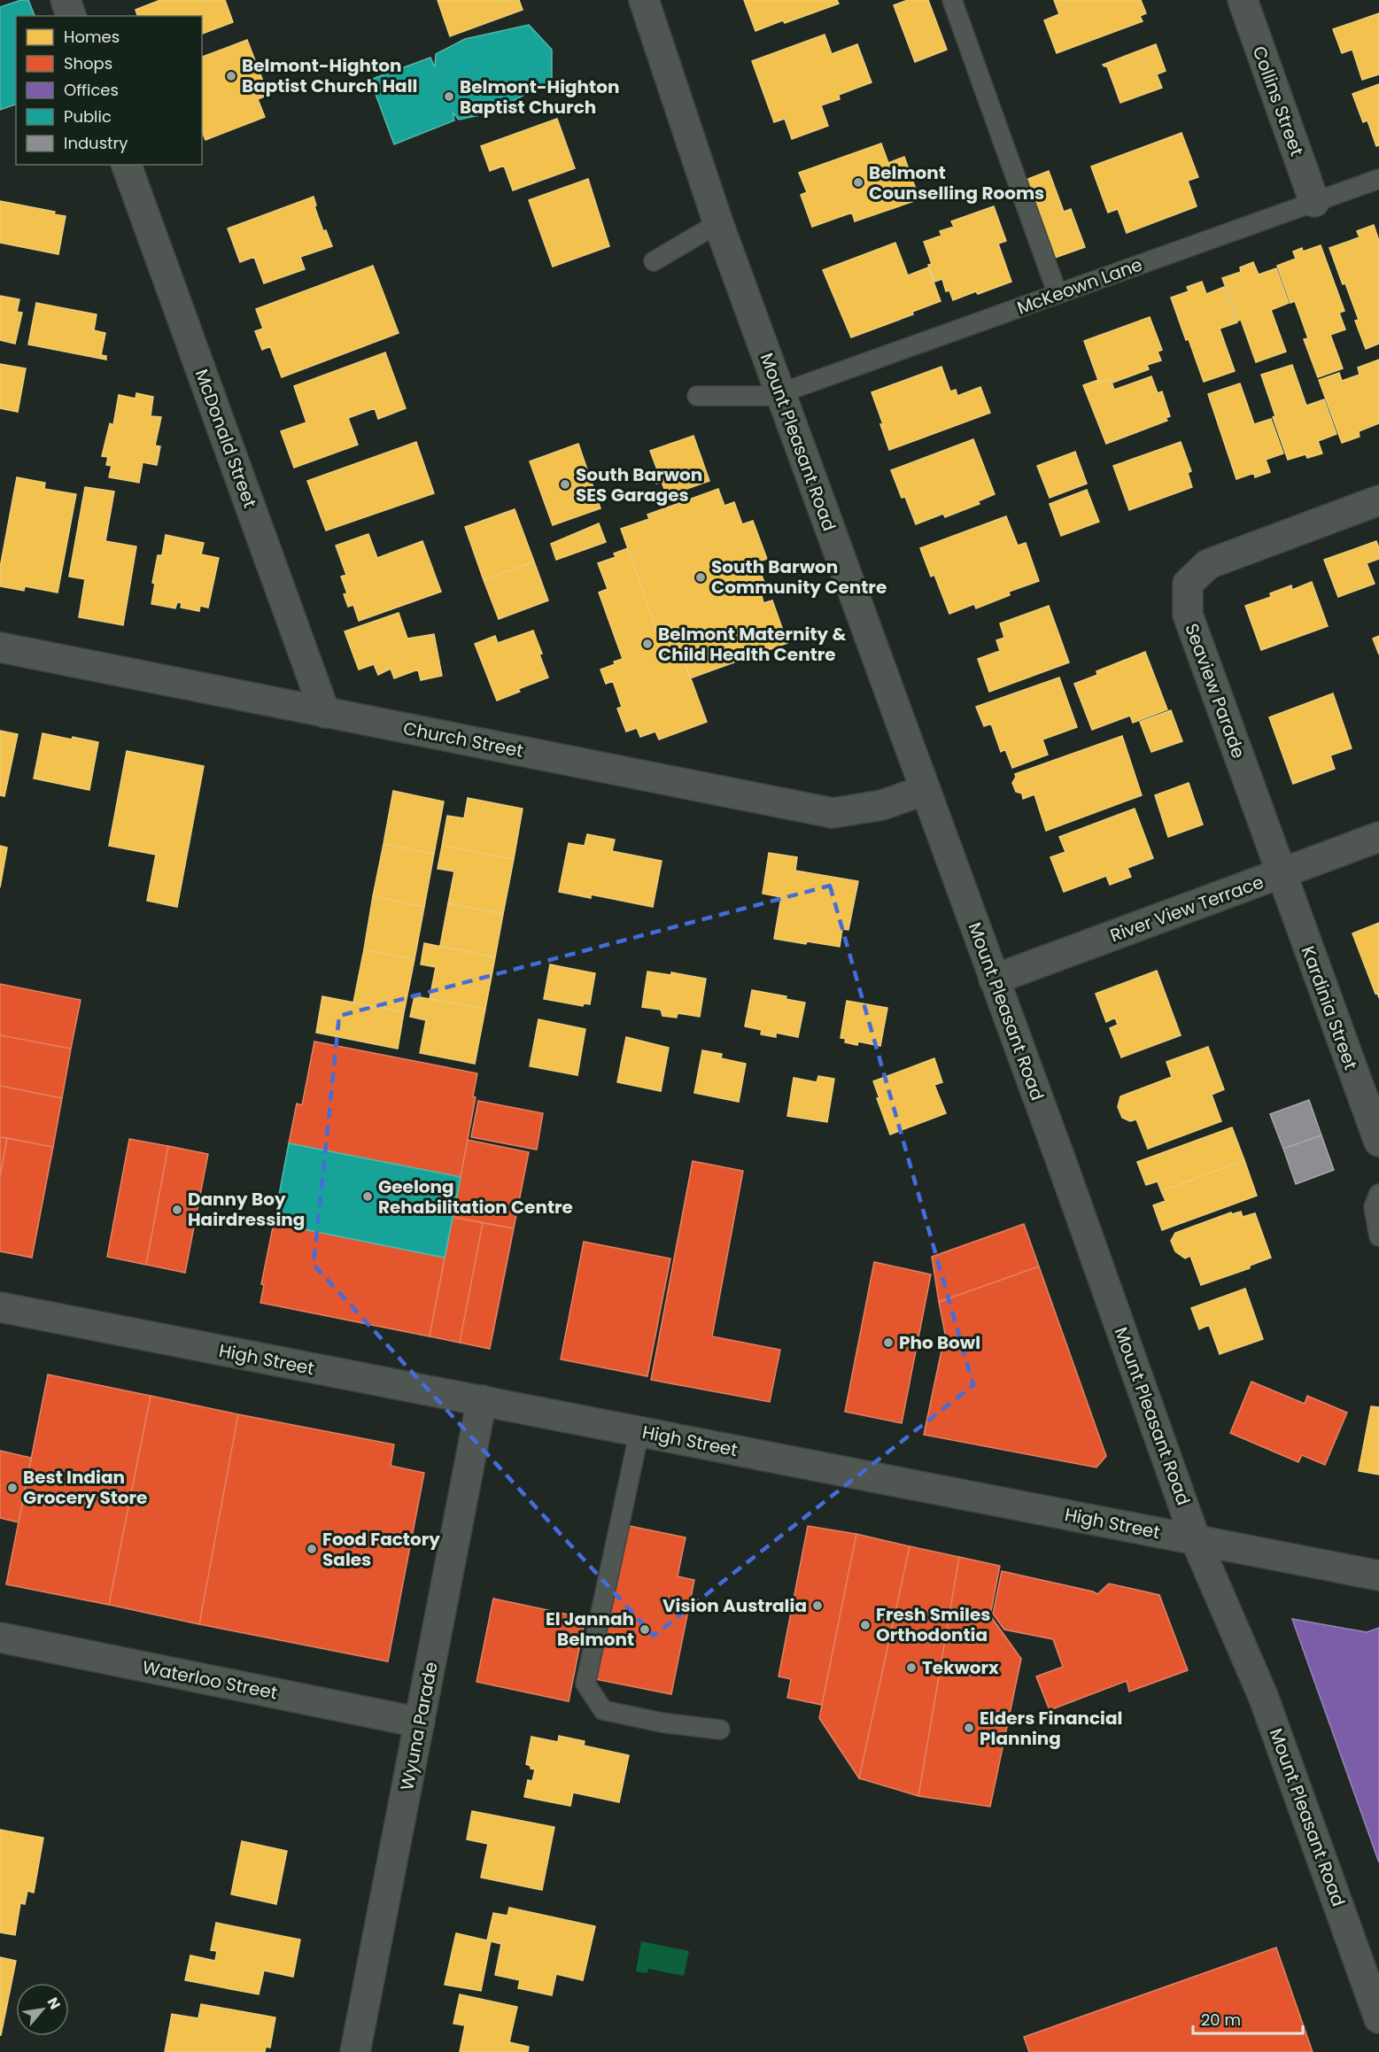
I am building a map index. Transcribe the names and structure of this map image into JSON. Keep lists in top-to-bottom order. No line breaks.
{"streets":{"street":["Collins Street","McDonald Street","Mount Pleasant Road","Seaview Parade","Church Street","River View Terrace","Kardinia Street","High Street","Waterloo Street","Wyuna Parade"],"lane":["McKeown Lane"]},"crossings":[["Collins Street","McKeown Lane"],["McKeown Lane","Mount Pleasant Road"],["McDonald Street","Church Street"],["Mount Pleasant Road","Church Street"],["Mount Pleasant Road","River View Terrace"],["Mount Pleasant Road","High Street"],["Seaview Parade","River View Terrace"],["Seaview Parade","Kardinia Street"],["River View Terrace","Kardinia Street"],["High Street","Wyuna Parade"],["Waterloo Street","Wyuna Parade"]],"places":["Belmont-Highton Baptist Church Hall","Belmont-Highton Baptist Church","Belmont Counselling Rooms","South Barwon SES Garages","South Barwon Community Centre","Belmont Maternity & Child Health Centre","Geelong Rehabilitation Centre","Danny Boy Hairdressing","Pho Bowl","Best Indian Grocery Store","Food Factory Sales","Vision Australia","Fresh Smiles Orthodontia","El Jannah Belmont","Tekworx","Elders Financial Planning"],"legend":["Homes","Shops","Offices","Public","Industry"],"scale_bar":"20 m","north":"top right"}
